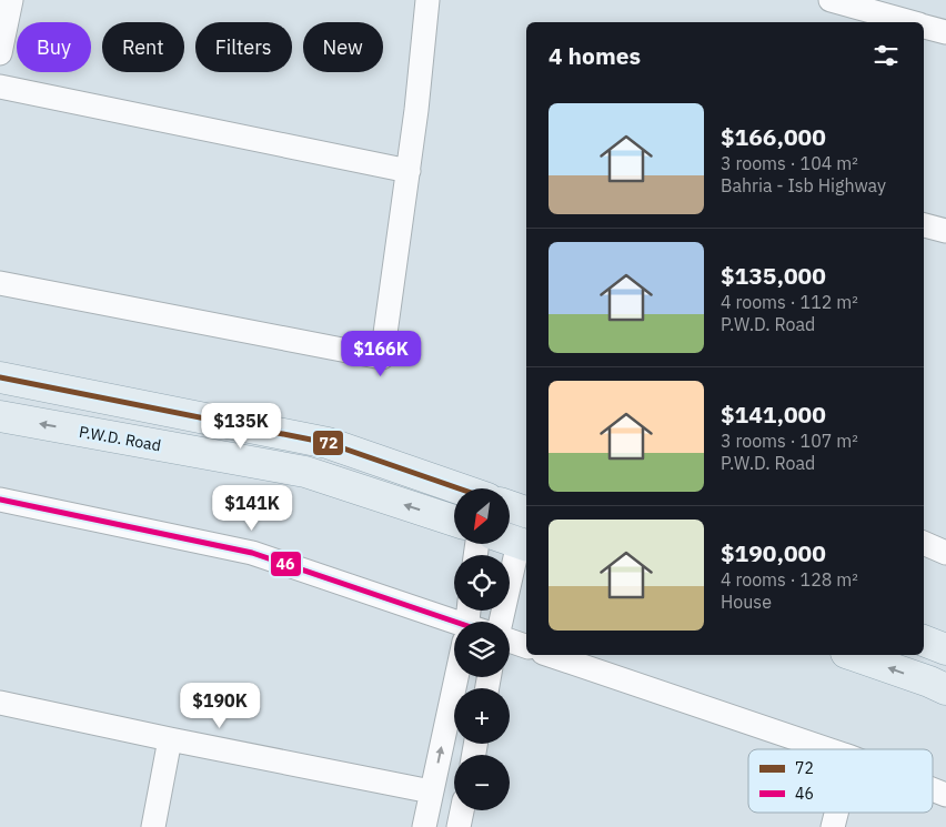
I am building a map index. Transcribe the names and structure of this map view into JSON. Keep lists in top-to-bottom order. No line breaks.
{"streets":{"main road":["P.W.D. Road"]},"lines":["transit line 72","transit line 46"],"legend":["72","46"],"north":"bottom left","page":{"chip":["Buy","Rent","Filters","New"],"heading":"4 homes","list":[{"name":"$166,000","note":"3 rooms · 104 m² · Bahria - Isb Highway"},{"name":"$135,000","note":"4 rooms · 112 m² · P.W.D. Road"},{"name":"$141,000","note":"3 rooms · 107 m² · P.W.D. Road"},{"name":"$190,000","note":"4 rooms · 128 m² · House"}],"price":["$166K","$135K","$141K","$190K"],"map_buttons":["+","−"]}}
